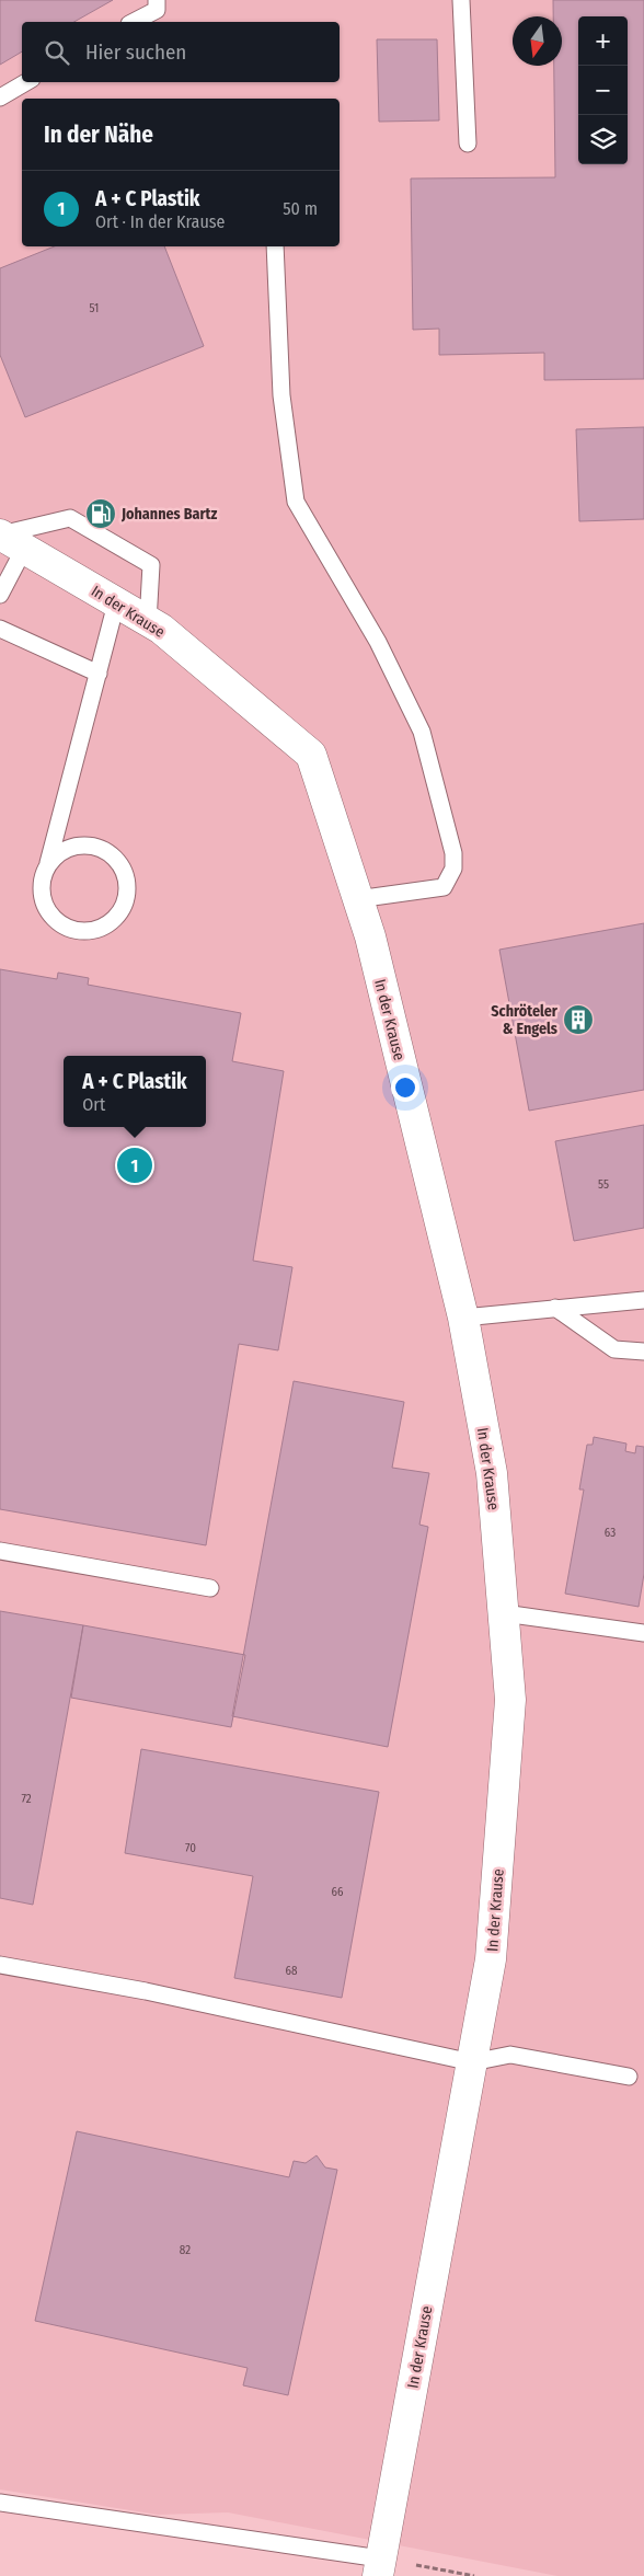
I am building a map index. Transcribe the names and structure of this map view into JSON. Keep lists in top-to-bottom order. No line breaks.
{"streets":{"street":["In der Krause"]},"places":{"fuel station":["Johannes Bartz"],"building":["Schröteler & Engels"]},"house_numbers":["51","55","63","72","70","66","68","82"],"north":"bottom","page":{"map_buttons":["+","−"],"search":"Hier suchen","heading":"In der Nähe","list":[{"mark":"1","name":"A + C Plastik","note":"Ort · In der Krause","value":"50 m"}],"popup":["A + C Plastik","Ort"],"pins":"1"}}
